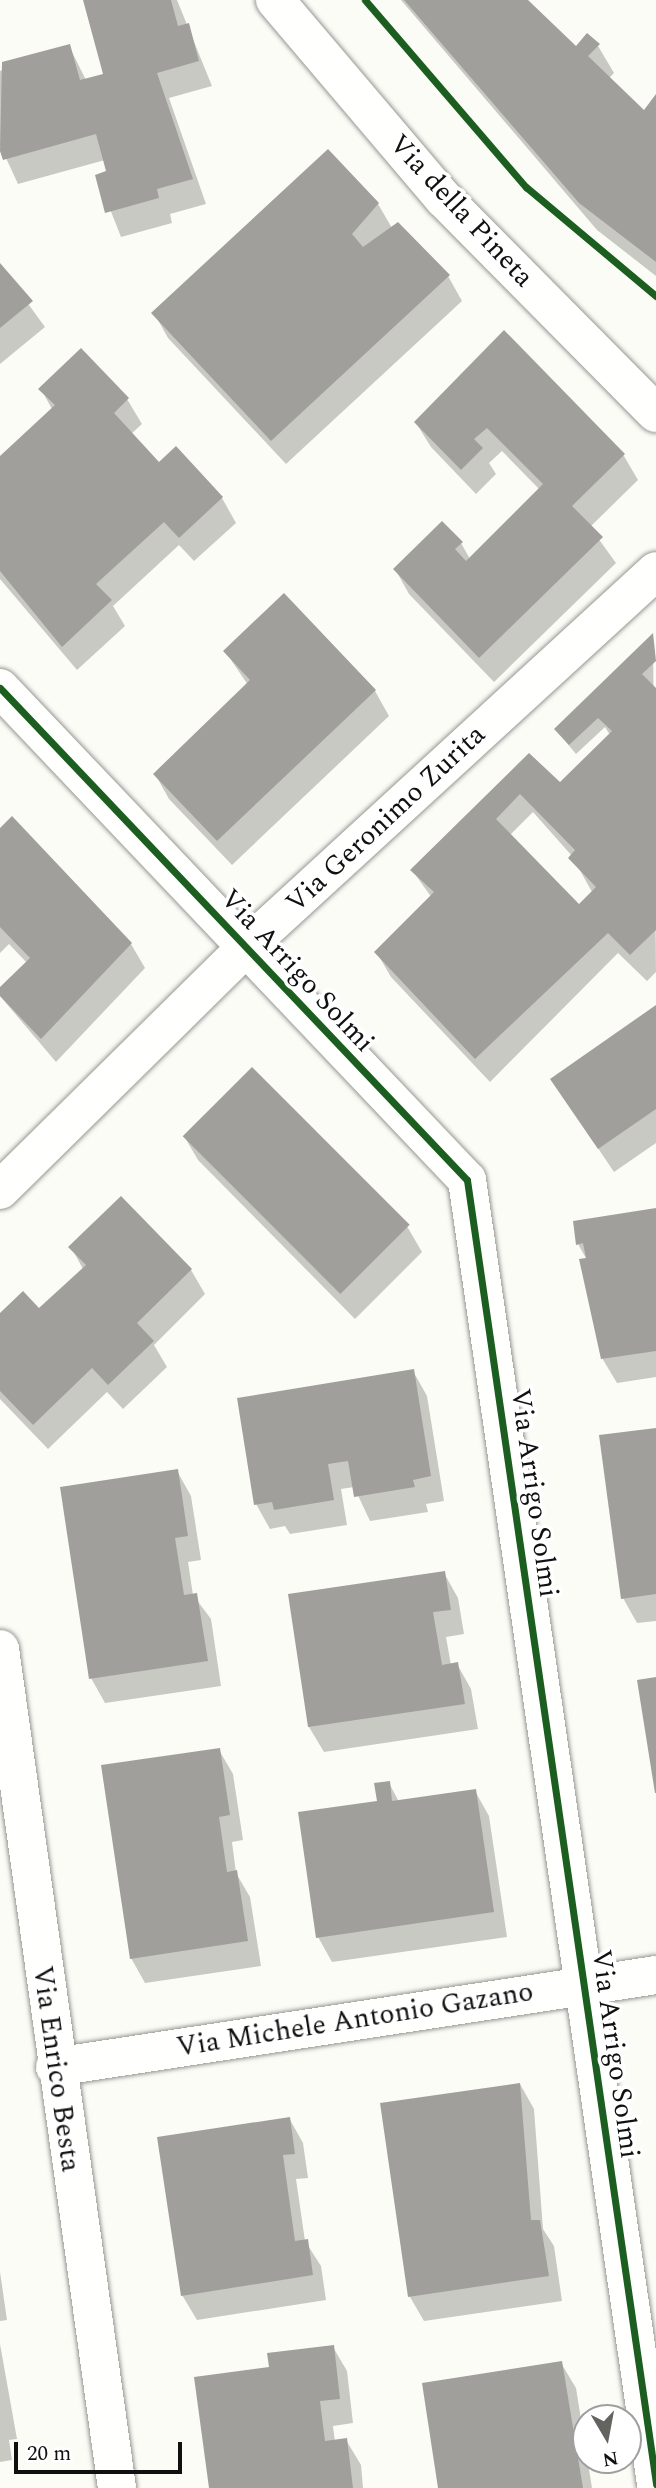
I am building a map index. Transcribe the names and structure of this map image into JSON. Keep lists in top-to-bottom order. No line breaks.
{"streets":{"street":["Via della Pineta","Via Geronimo Zurita","Via Arrigo Solmi","Via Michele Antonio Gazano","Via Enrico Besta"]},"crossings":[["Via Geronimo Zurita","Via Arrigo Solmi"],["Via Arrigo Solmi","Via Michele Antonio Gazano"],["Via Michele Antonio Gazano","Via Enrico Besta"]],"scale_bar":"20 m","north":"bottom"}
